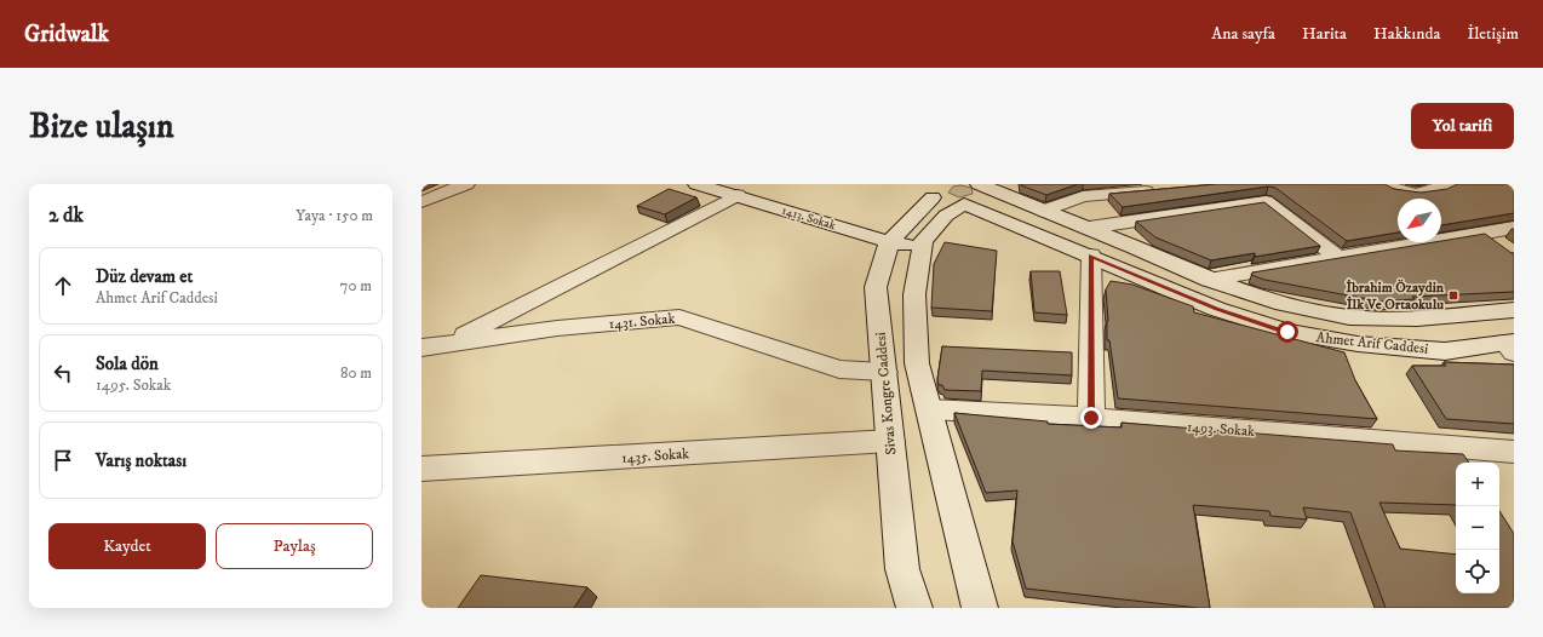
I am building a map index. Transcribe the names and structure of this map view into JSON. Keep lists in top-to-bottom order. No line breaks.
{"streets":{"street":["1413. Sokak","1431. Sokak","Ahmet Arif Caddesi","Sivas Kongre Caddesi","1493. Sokak","1435. Sokak"]},"crossings":[["1413. Sokak","Sivas Kongre Caddesi"],["1431. Sokak","Sivas Kongre Caddesi"],["Ahmet Arif Caddesi","Sivas Kongre Caddesi"],["Sivas Kongre Caddesi","1435. Sokak"]],"places":{"transit":["İbrahim Özaydin İlk Ve Ortaokulu"]},"north":"bottom left","page":{"header":"Gridwalk","nav":["Ana sayfa","Harita","Hakkında","İletişim"],"buttons":["Yol tarifi",["Kaydet","Paylaş"]],"title":"Bize ulaşın","heading":["2 dk","Yaya · 150 m"],"list":[["Düz devam et","Ahmet Arif Caddesi","70 m"],["Sola dön","1495. Sokak","80 m"],"Varış noktası"],"map_buttons":["+","−"]}}
